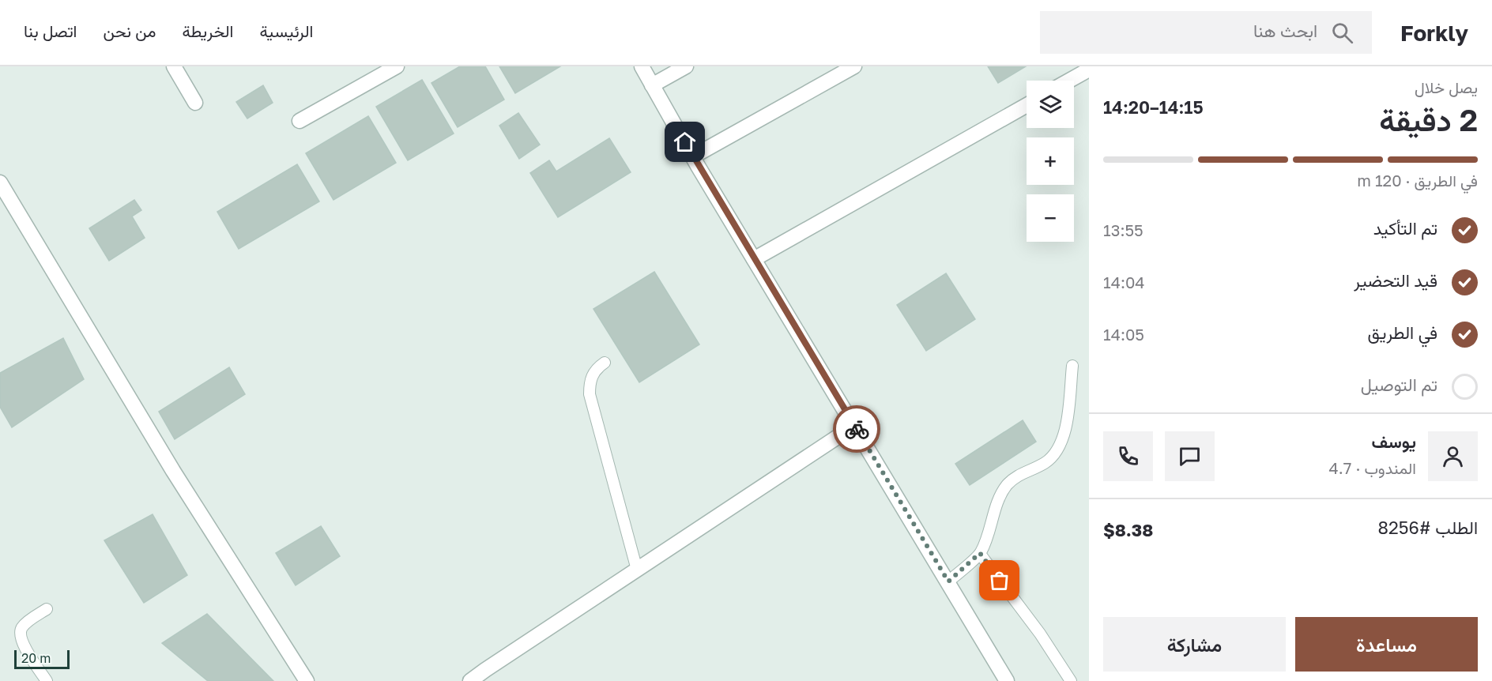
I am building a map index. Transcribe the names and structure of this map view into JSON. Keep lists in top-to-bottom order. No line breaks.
{"scale_bar":"20 m","page":{"header":"Forkly","search":"ابحث هنا","nav":["الرئيسية","الخريطة","من نحن","اتصل بنا"],"heading":["2 دقيقة","يصل خلال","14:15–14:20"],"panel":["يوسف","المندوب · 4.7","الطلب #8256","$8.38"],"map_buttons":["+","−"],"bar":"في الطريق · 120 m","list":[["تم التأكيد","13:55"],["قيد التحضير","14:04"],["في الطريق","14:05"],"تم التوصيل"],"buttons":["مساعدة","مشاركة"],"scale":"20 m"}}
